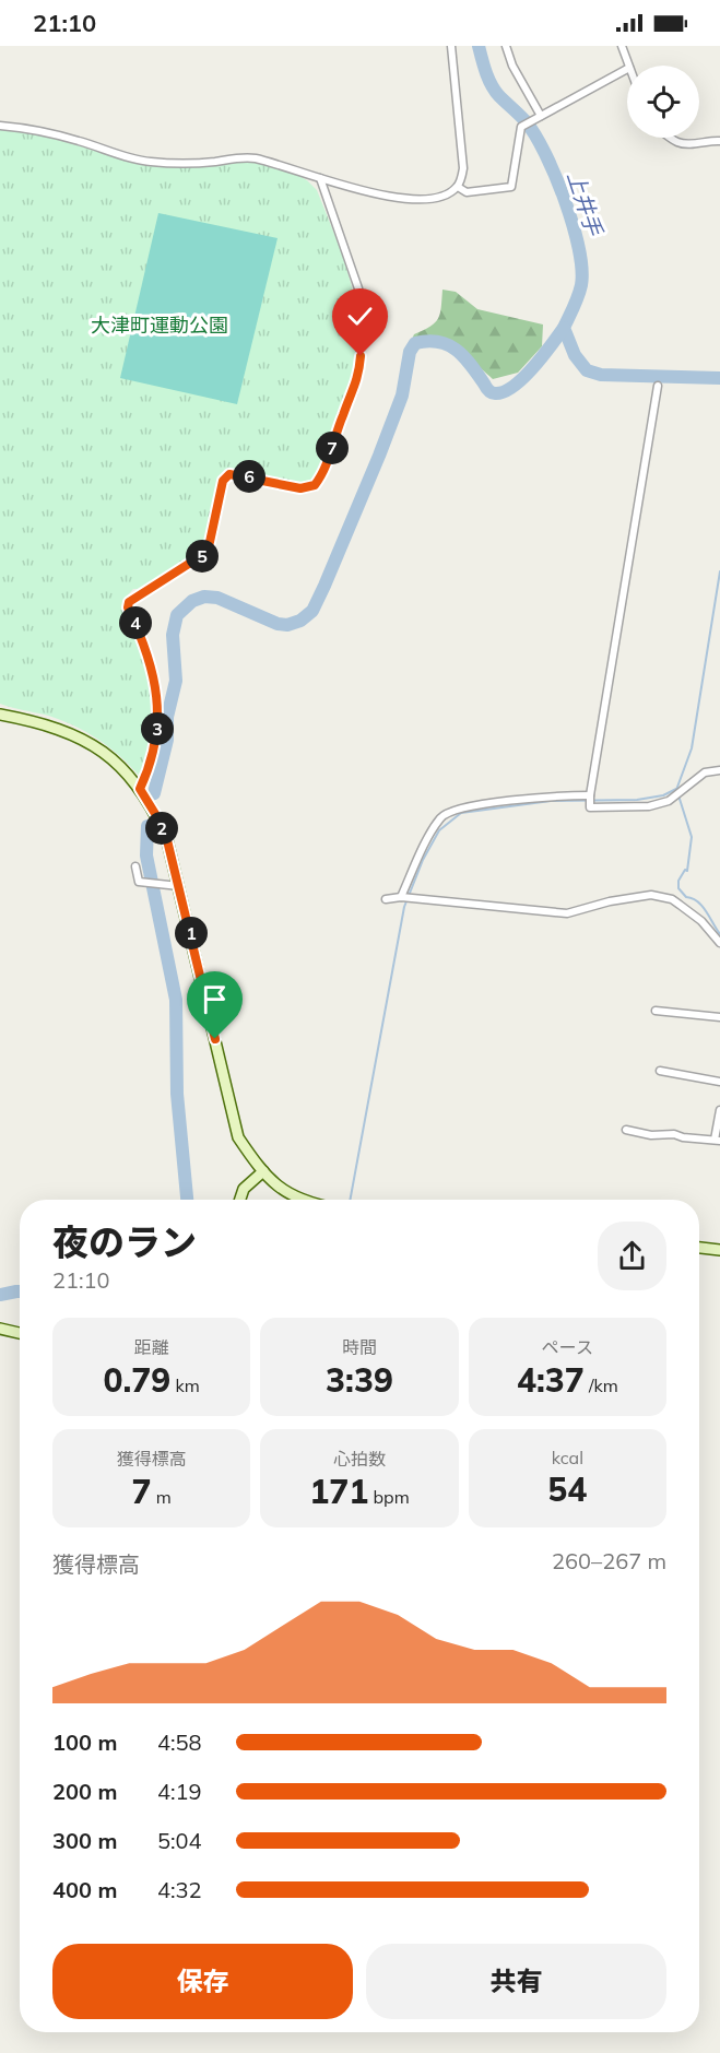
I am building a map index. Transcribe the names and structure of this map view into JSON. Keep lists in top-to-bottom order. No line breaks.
{"water":["上井手"],"parks":["大津町運動公園"],"page":{"status":"21:10","pins":["7","6","5","4","3","2","1"],"heading":["夜のラン","21:10"],"stats":[["距離","0.79 km"],["時間","3:39"],["ペース","4:37 /km"],["獲得標高","7 m"],["心拍数","171 bpm"],["kcal","54"]],"chart":["獲得標高","260–267 m"],"list":[{"name":"100 m","note":"4:58"},{"name":"200 m","note":"4:19"},{"name":"300 m","note":"5:04"},{"name":"400 m","note":"4:32"}],"buttons":["保存","共有"]}}
